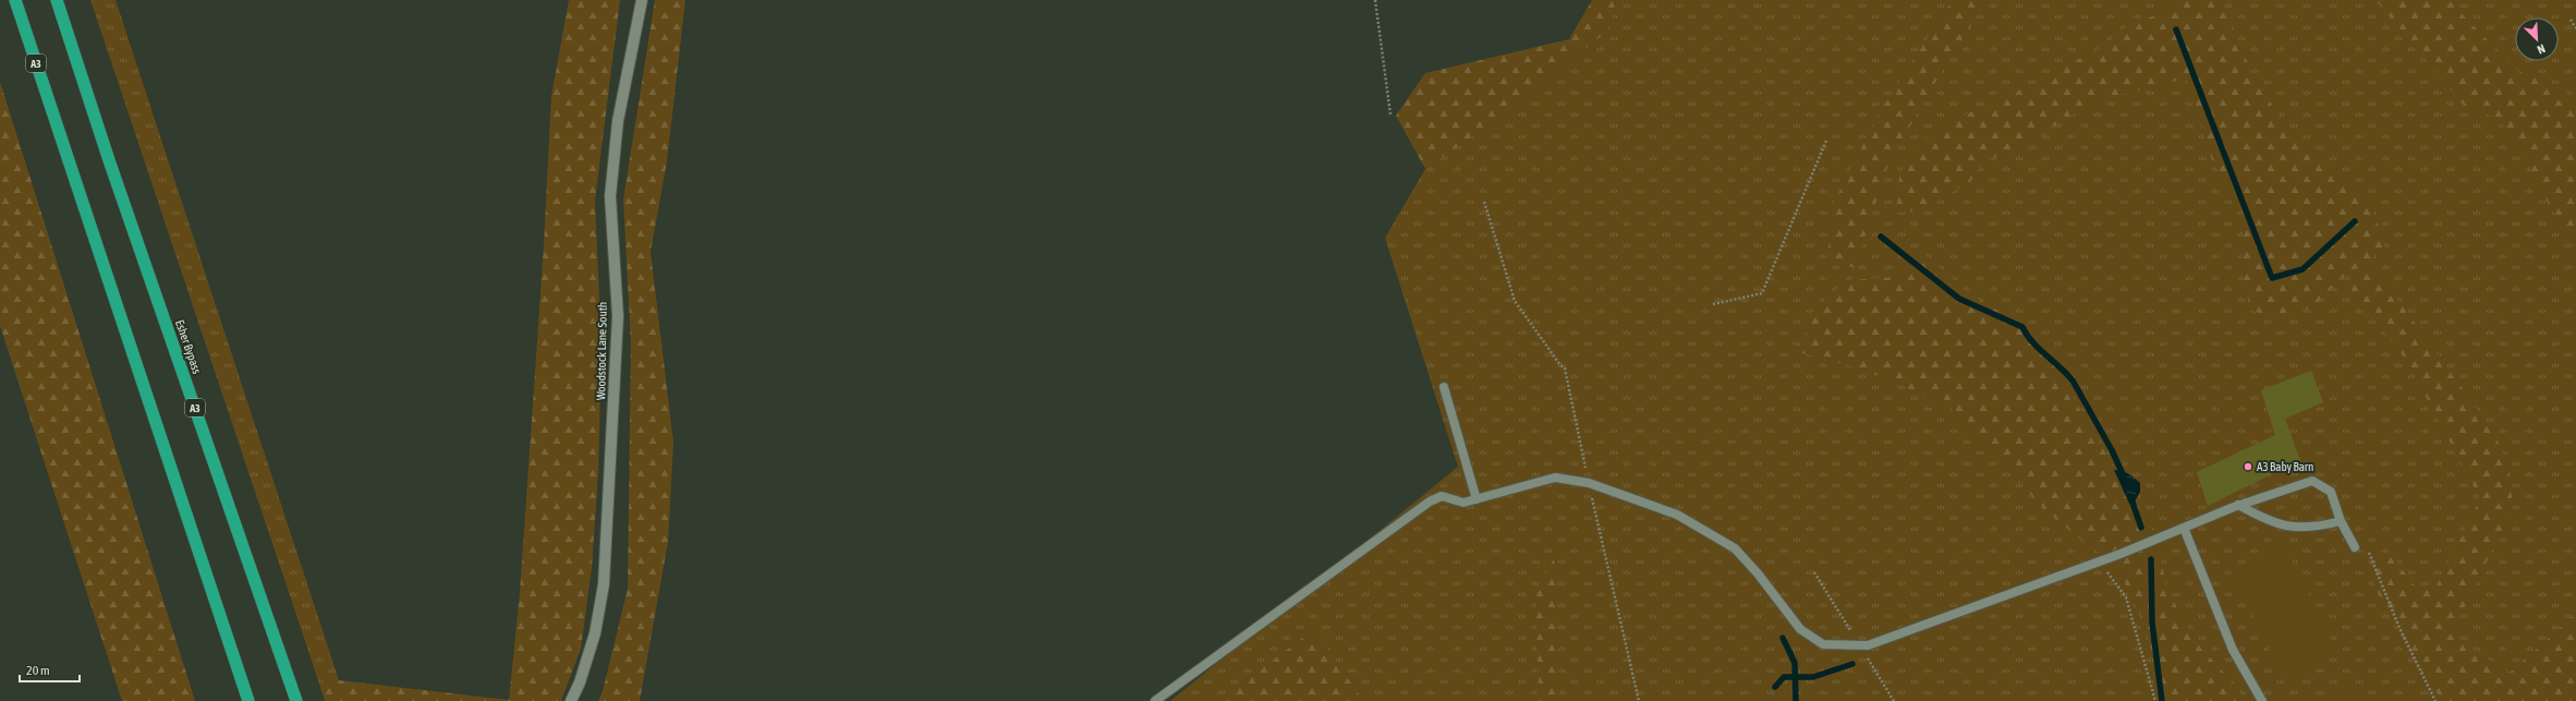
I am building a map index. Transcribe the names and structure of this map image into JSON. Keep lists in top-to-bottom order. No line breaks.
{"streets":{"highway":["A3","Esher Bypass"],"street":["Woodstock Lane South"]},"places":["A3 Baby Barn"],"scale_bar":"20 m","north":"bottom right"}
